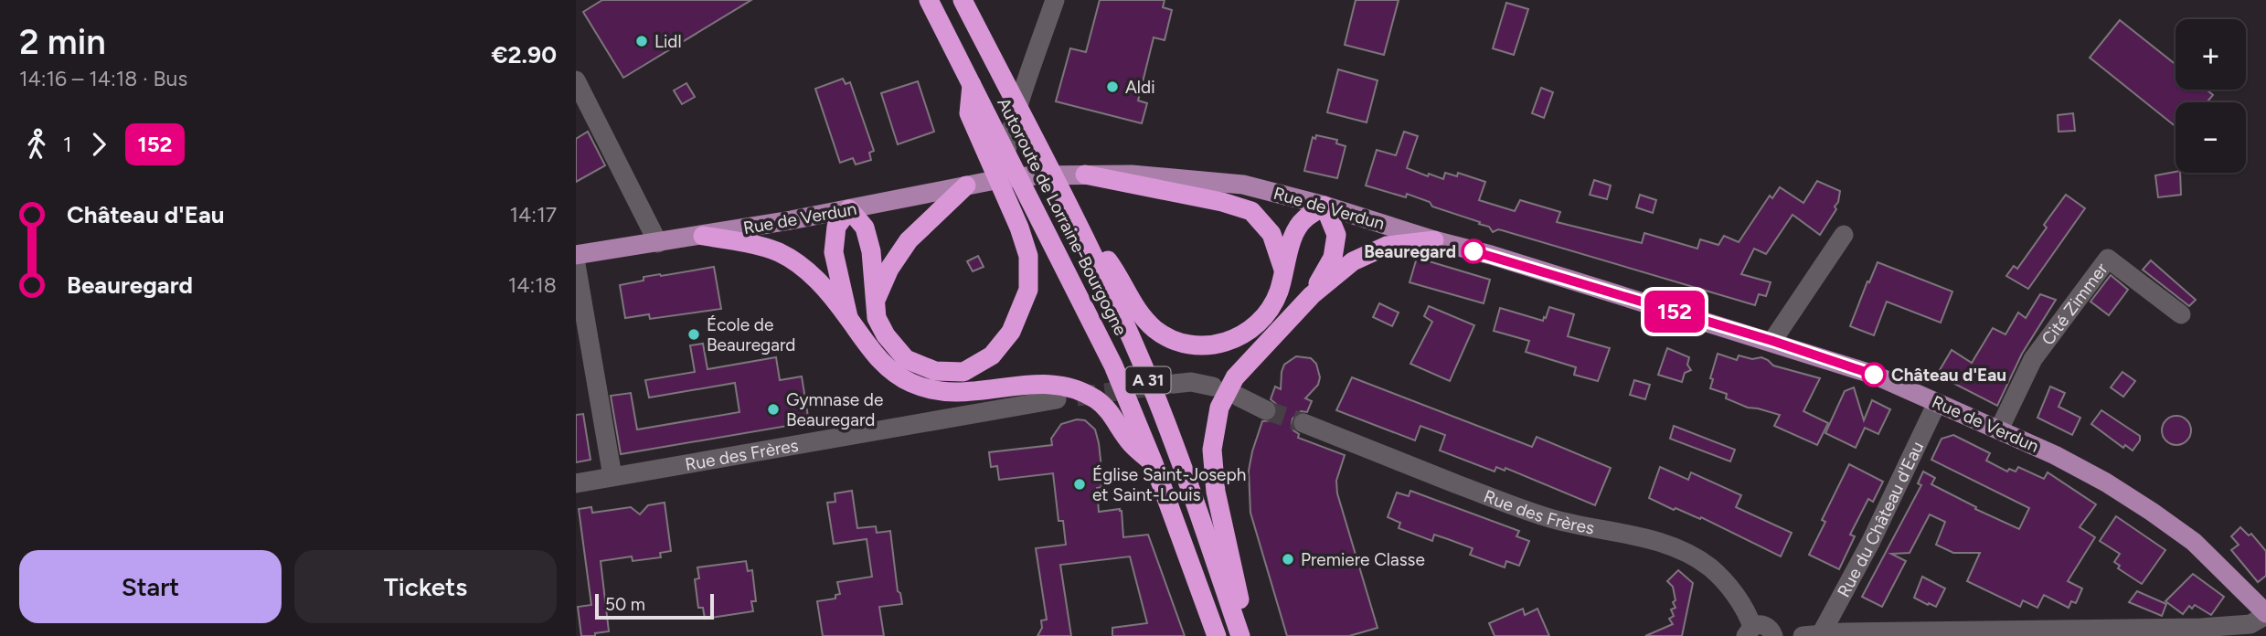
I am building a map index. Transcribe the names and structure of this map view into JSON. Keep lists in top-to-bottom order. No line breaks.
{"streets":{"highway":["Autoroute de Lorraine-Bourgogne","A 31"],"main road":["Rue de Verdun"],"street":["Cité Zimmer","Rue des Frères","Rue du Château d'Eau"]},"crossings":[["Rue de Verdun","Cité Zimmer"],["Rue de Verdun","Rue du Château d'Eau"]],"places":["Lidl","Aldi","Beauregard","École de Beauregard","Château d'Eau","Gymnase de Beauregard","Église Saint-Joseph et Saint-Louis","Premiere Classe"],"lines":["bus line 152"],"scale_bar":"50 m","page":{"heading":["2 min","14:16 – 14:18 · Bus","€2.90"],"on_map":"152","map_buttons":["+","−"],"legs":["1","152"],"list":[{"name":"Château d'Eau","value":"14:17"},{"name":"Beauregard","value":"14:18"}],"buttons":["Start","Tickets"],"scale":"50 m"}}
